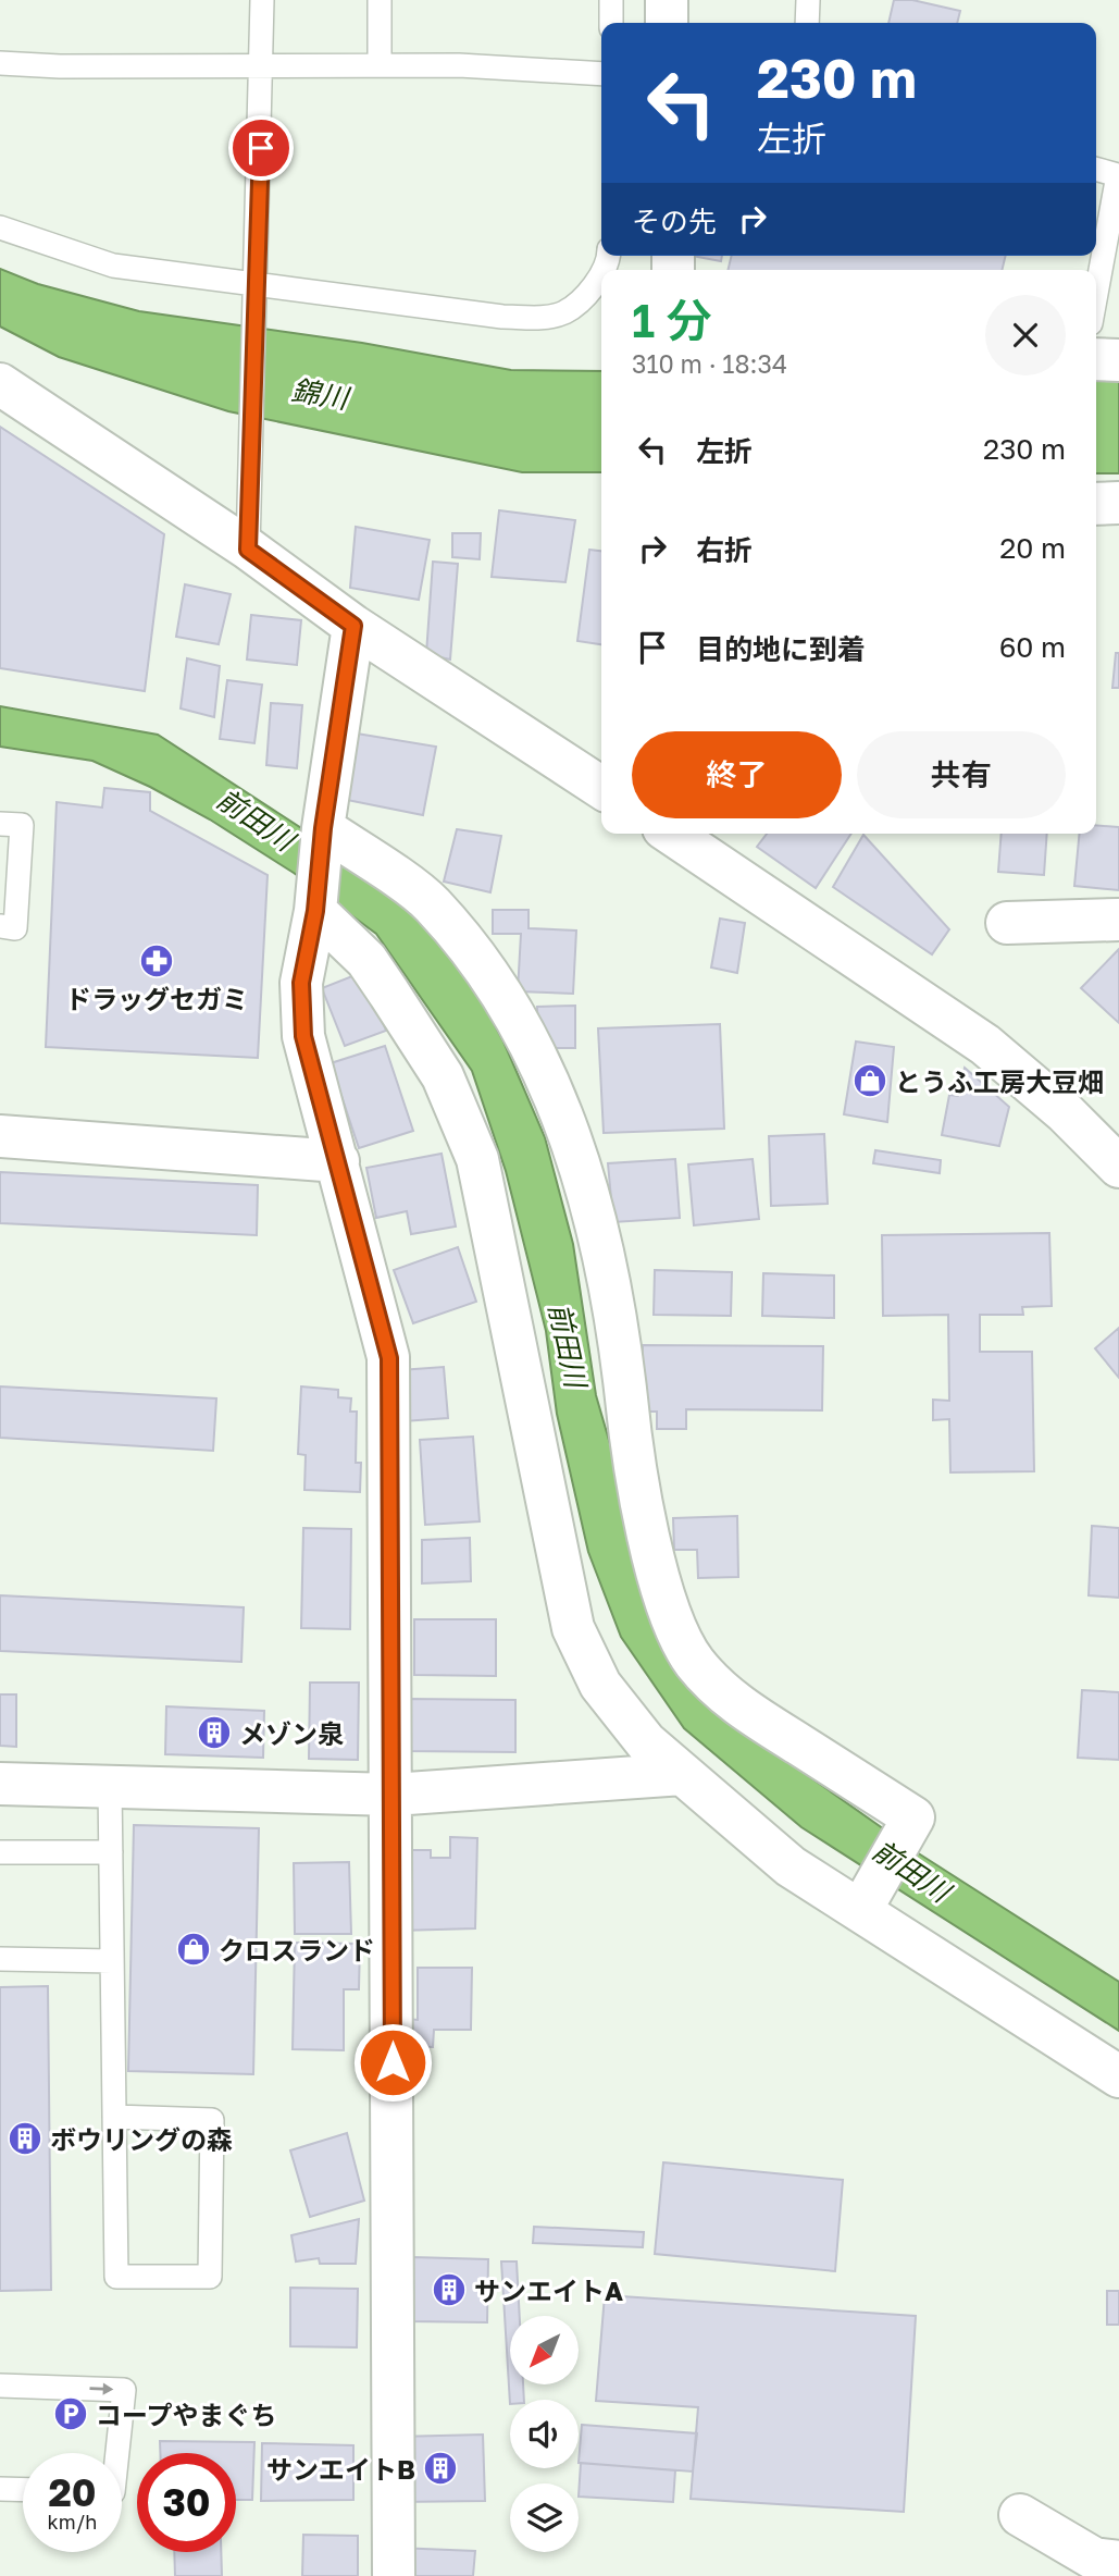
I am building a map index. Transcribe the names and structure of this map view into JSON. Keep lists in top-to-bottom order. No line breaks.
{"water":["錦川","前田川"],"places":{"pharmacy":["ドラッグセガミ"],"shop":["とうふ工房大豆畑","クロスランド"],"building":["メゾン泉","ボウリングの森","サンエイトA","サンエイトB"],"parking":["コープやまぐち"]},"north":"bottom left","page":{"turn":["230 m","左折"],"then":"その先","heading":["1 分","310 m · 18:34"],"list":[{"name":"左折","value":"230 m"},{"name":"右折","value":"20 m"},{"name":"目的地に到着","value":"60 m"}],"buttons":["終了","共有"],"speed":"20 km/h","limit":"30"}}
